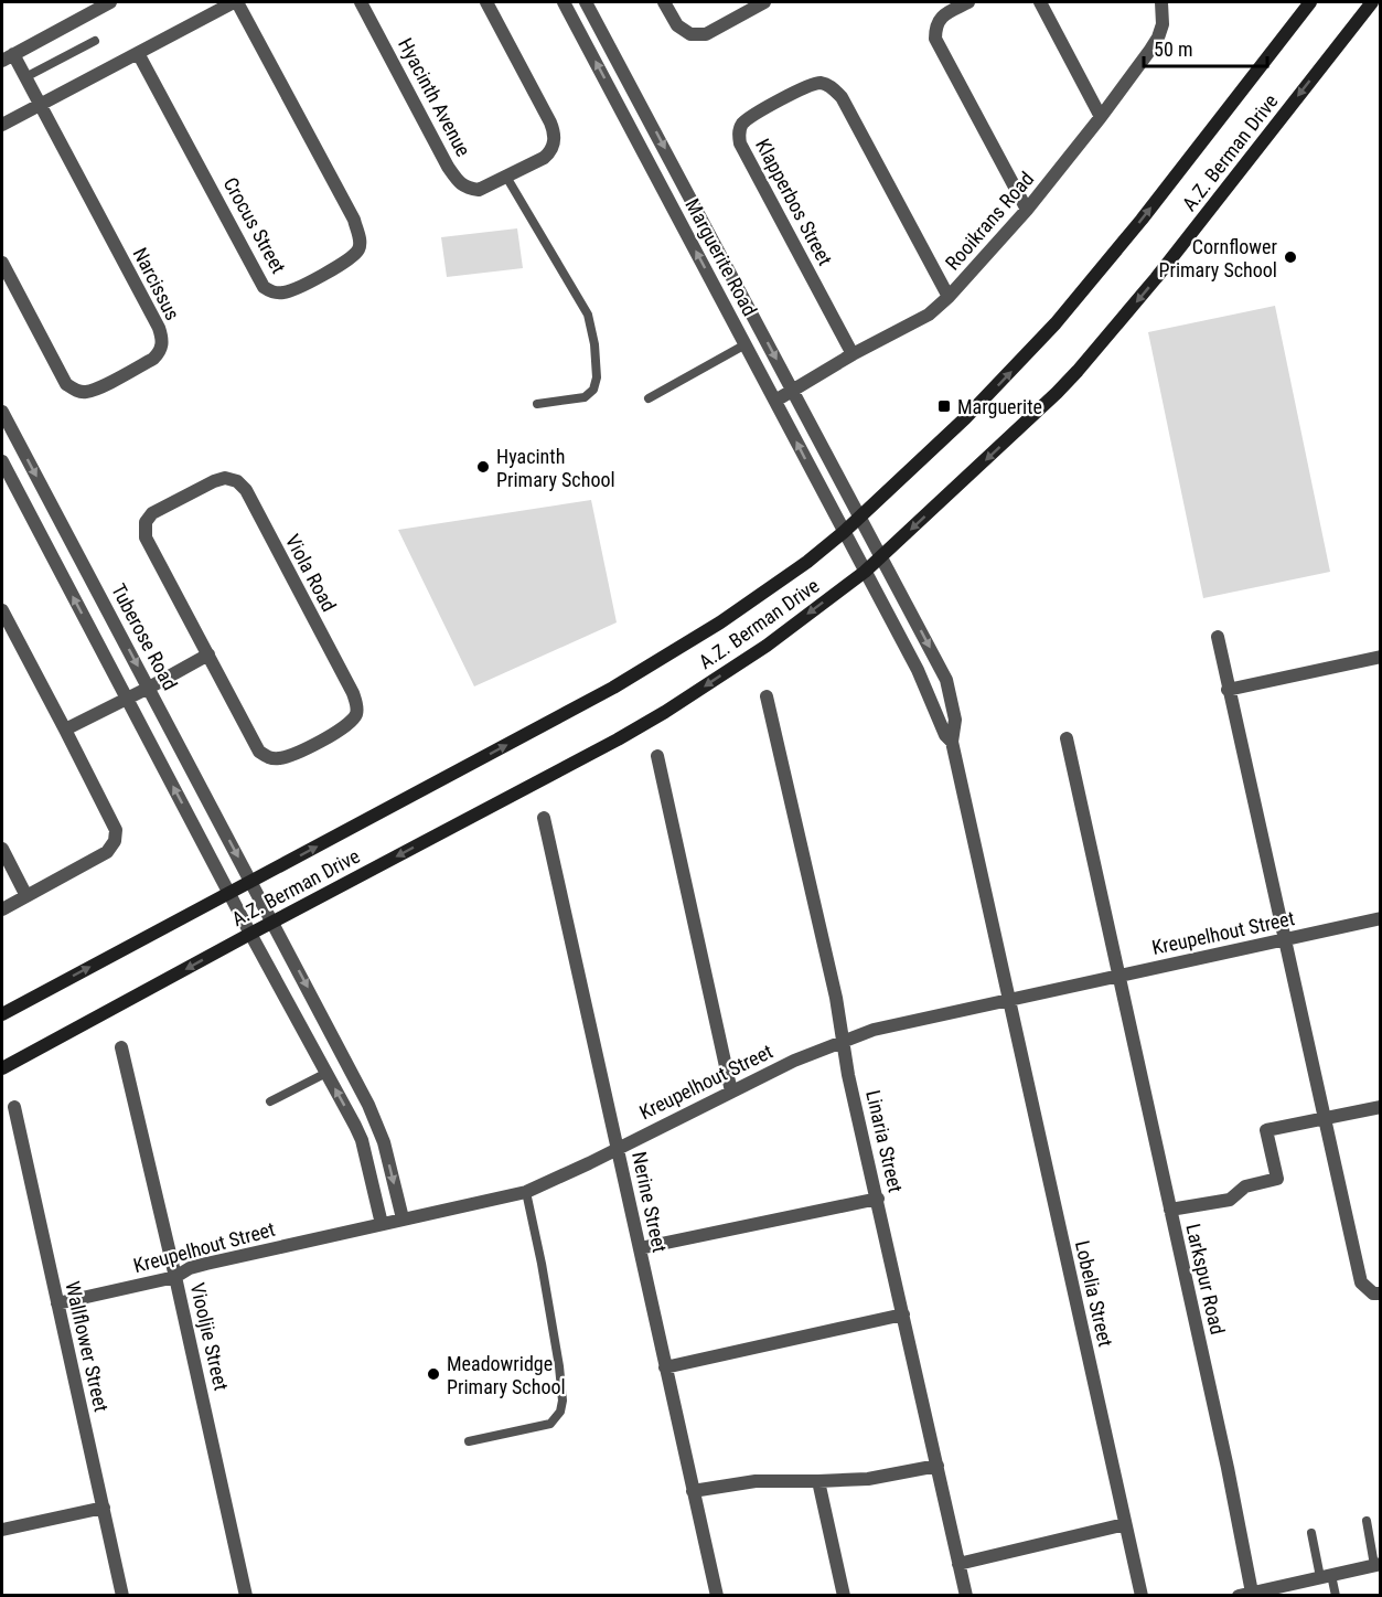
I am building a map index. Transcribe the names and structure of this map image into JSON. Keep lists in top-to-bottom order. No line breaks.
{"streets":{"main road":["A.Z. Berman Drive"],"street":["Hyacinth Avenue","Klapperbos Street","Rooikrans Road","Crocus Street","Marguerite Road","Narcissus","Viola Road","Tuberose Road","Kreupelhout Street","Linaria Street","Nerine Street","Larkspur Road","Lobelia Street","Viooljie Street","Wallflower Street"]},"crossings":[["A.Z. Berman Drive","Marguerite Road"],["A.Z. Berman Drive","Tuberose Road"],["Klapperbos Street","Rooikrans Road"],["Rooikrans Road","Marguerite Road"],["Marguerite Road","Lobelia Street"],["Tuberose Road","Kreupelhout Street"],["Kreupelhout Street","Linaria Street"],["Kreupelhout Street","Nerine Street"],["Kreupelhout Street","Larkspur Road"],["Kreupelhout Street","Lobelia Street"],["Kreupelhout Street","Viooljie Street"],["Kreupelhout Street","Wallflower Street"]],"places":{"other":["Cornflower Primary School","Hyacinth Primary School","Meadowridge Primary School"],"transit":["Marguerite"]},"scale_bar":"50 m"}
